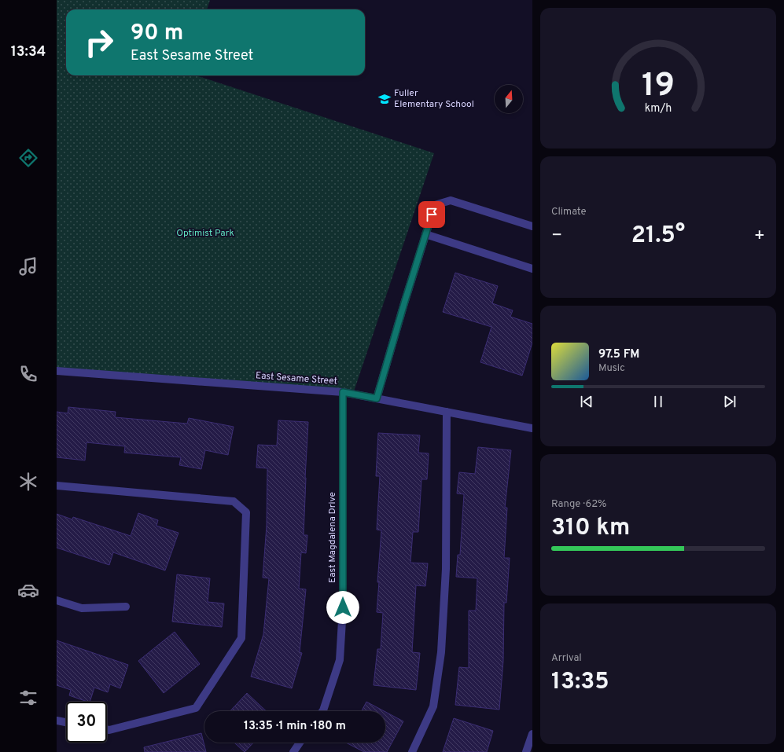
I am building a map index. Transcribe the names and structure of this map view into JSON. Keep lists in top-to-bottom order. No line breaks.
{"streets":{"street":["East Sesame Street","East Magdalena Drive"]},"crossings":[["East Sesame Street","East Magdalena Drive"]],"parks":["Optimist Park"],"places":{"school or university":["Fuller Elementary School"]},"north":"top","page":{"tabs":"13:34","turn":["90 m","East Sesame Street"],"tile":["Climate",["Range · 62%","310 km"],["Arrival","13:35"]],"heat":["−","21.5°","+"],"song":["97.5 FM","Music"],"limit":"30","trip":"13:35 · 1 min · 180 m","gauge":["19","km/h"]}}
